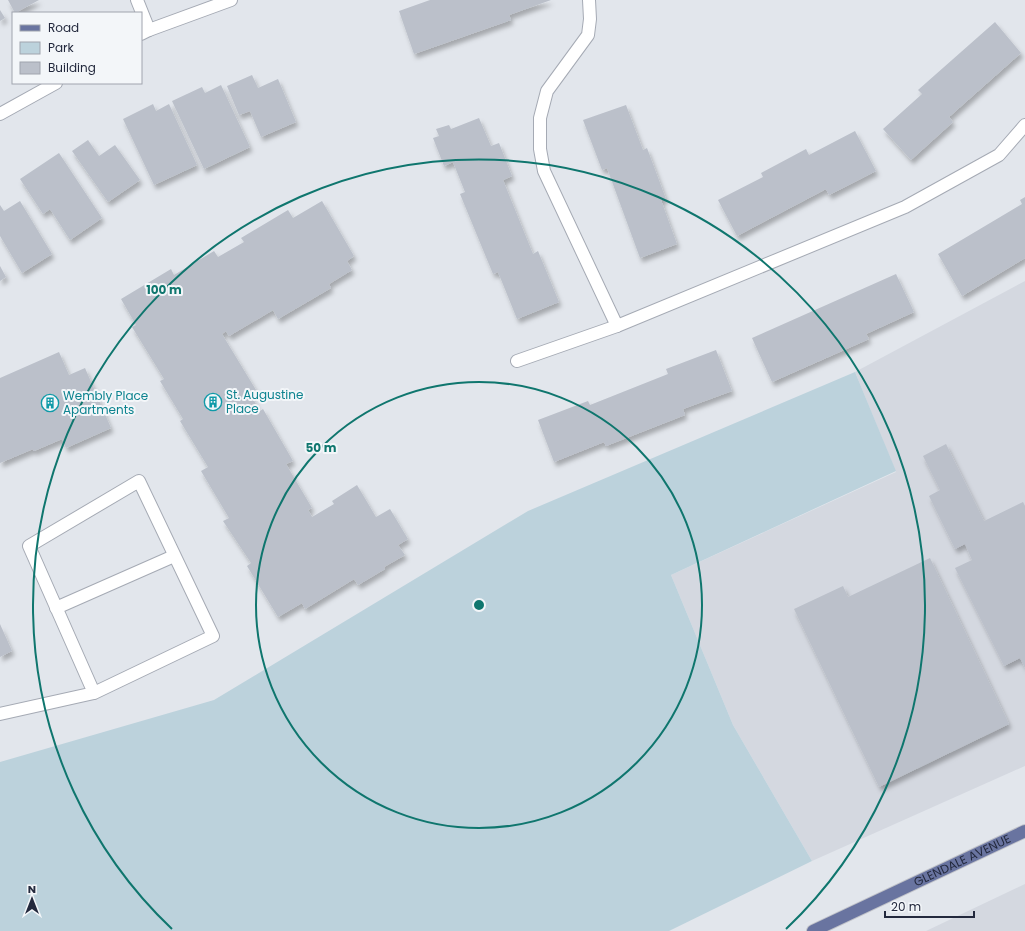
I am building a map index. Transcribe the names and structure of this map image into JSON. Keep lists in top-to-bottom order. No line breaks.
{"streets":{"main road":["GLENDALE AVENUE"]},"places":{"building":["St. Augustine Place","Wembly Place Apartments"]},"legend":["Road","Park","Building"],"scale_bar":"20 m","north":"top","rings":["100 m","50 m"]}
